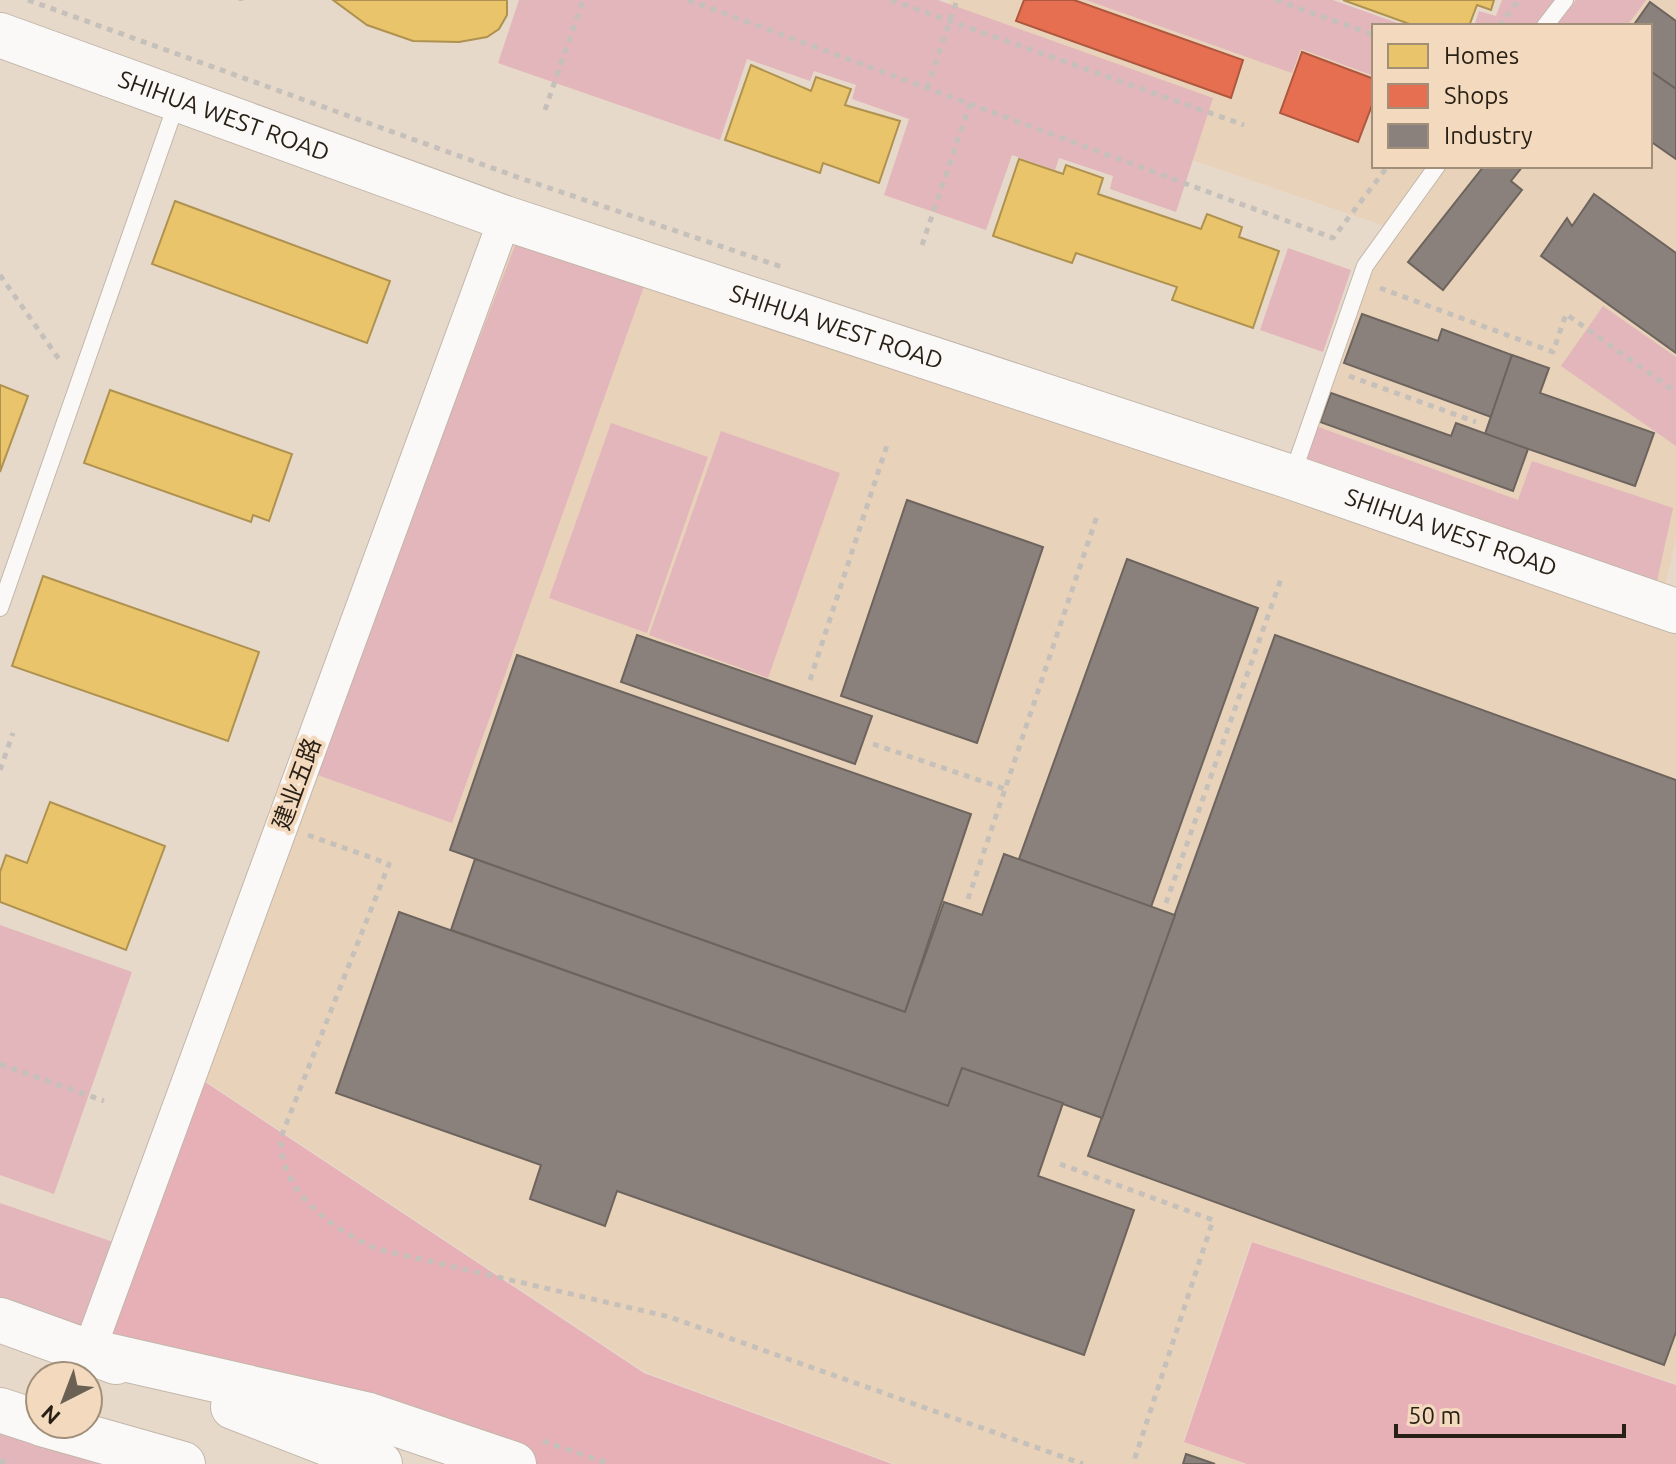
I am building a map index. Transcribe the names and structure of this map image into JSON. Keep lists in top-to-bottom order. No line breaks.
{"streets":{"main road":["SHIHUA WEST ROAD"],"street":["建业五路"]},"crossings":[["SHIHUA WEST ROAD","建业五路"]],"legend":["Homes","Shops","Industry"],"scale_bar":"50 m","north":"bottom left"}
